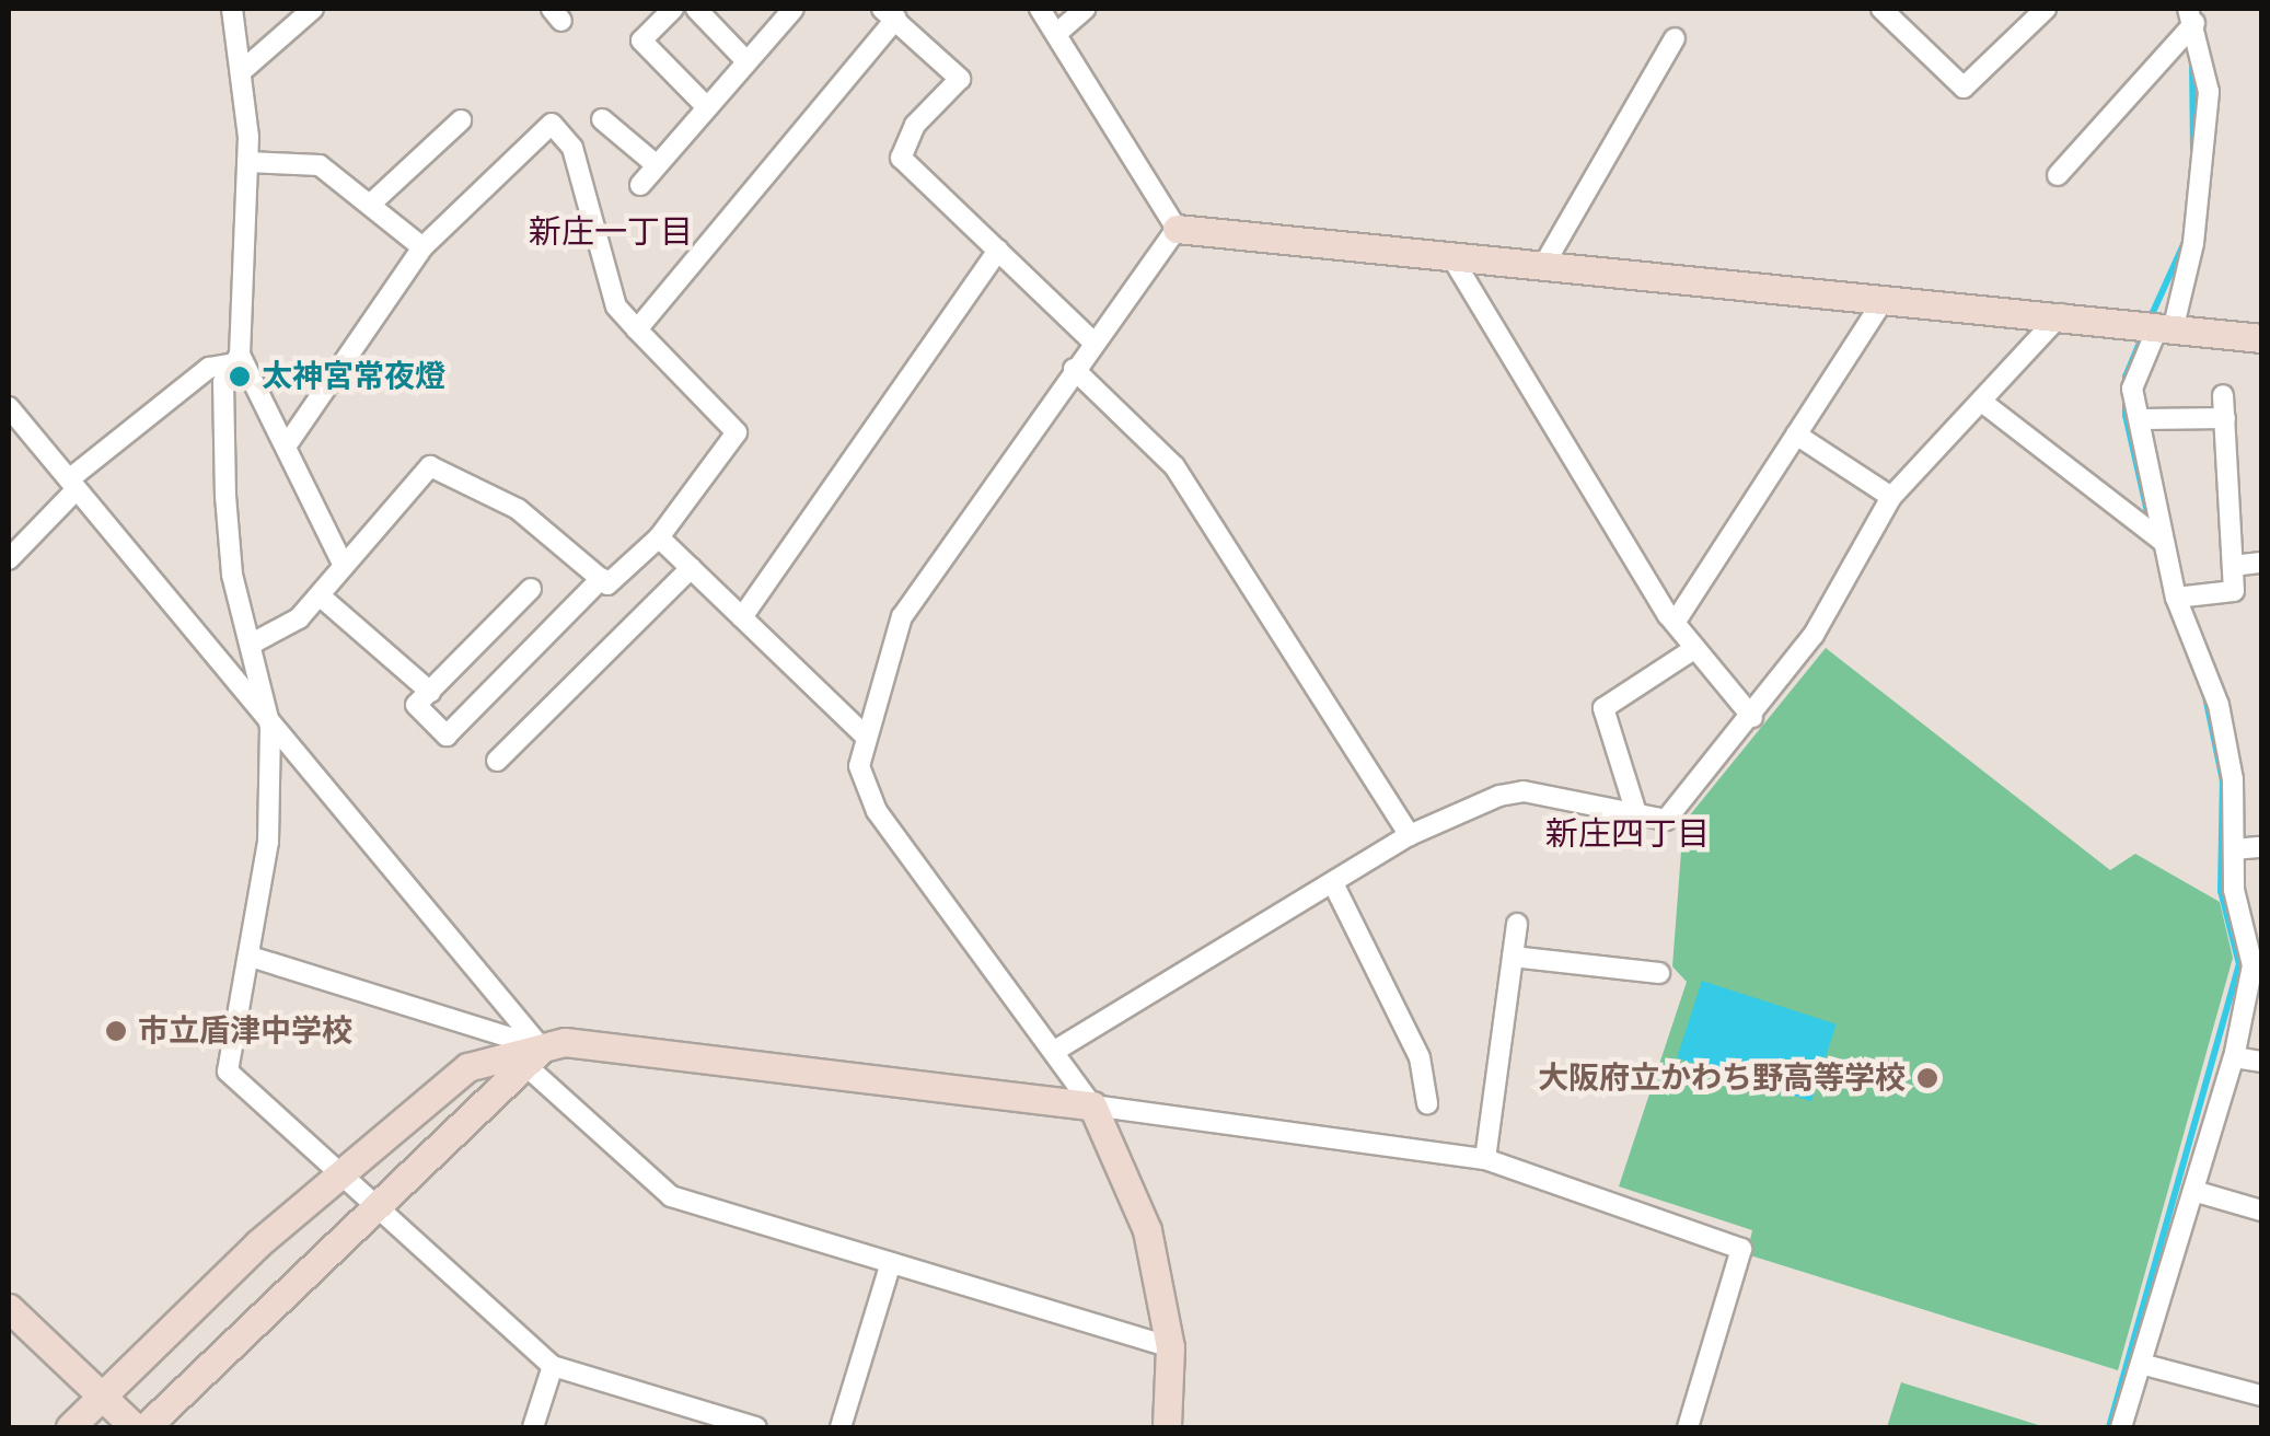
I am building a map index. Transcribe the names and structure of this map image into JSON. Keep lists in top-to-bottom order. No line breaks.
{"districts":["新庄一丁目","新庄四丁目"],"places":["太神宮常夜燈","市立盾津中学校","大阪府立かわち野高等学校"]}
